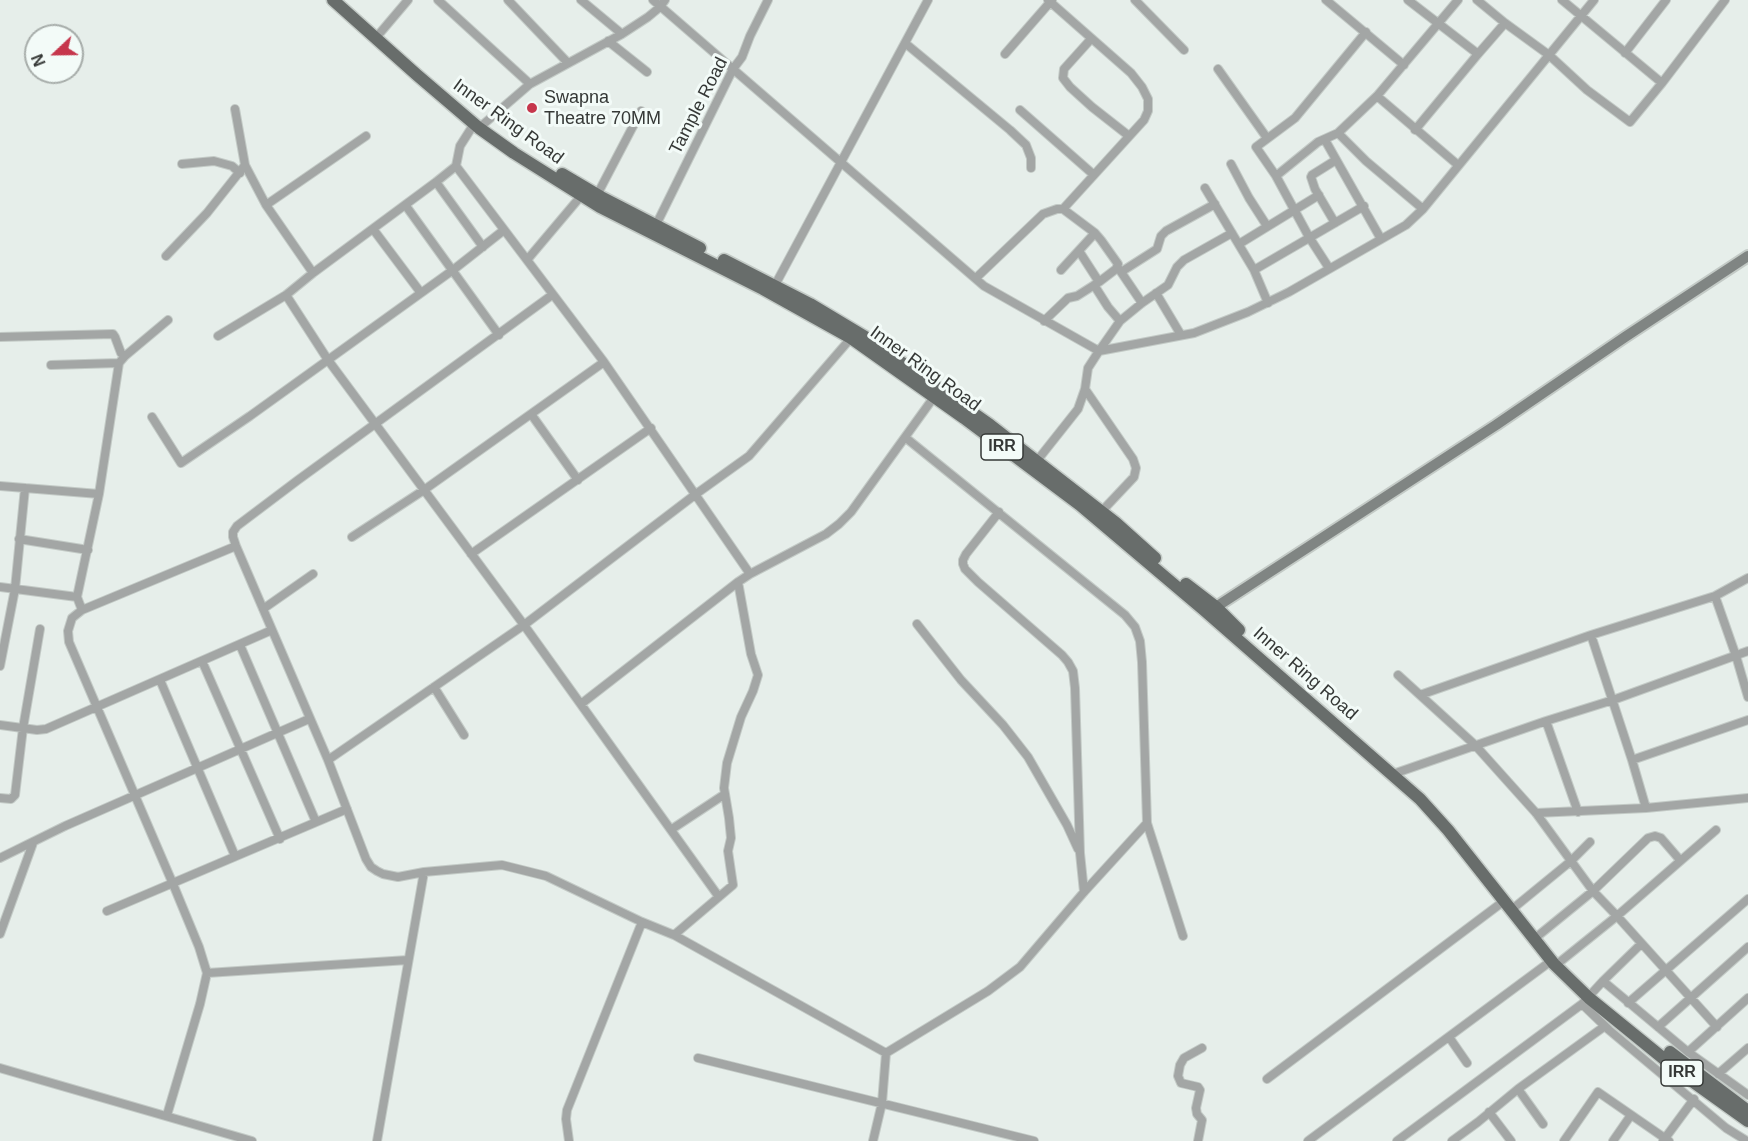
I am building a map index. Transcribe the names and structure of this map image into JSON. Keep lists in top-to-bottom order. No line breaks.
{"streets":{"main road":["Inner Ring Road","IRR"],"street":["Tample Road"]},"crossings":[["Tample Road","Inner Ring Road"],["Inner Ring Road","IRR"]],"places":["Swapna Theatre 70MM"],"north":"left"}
